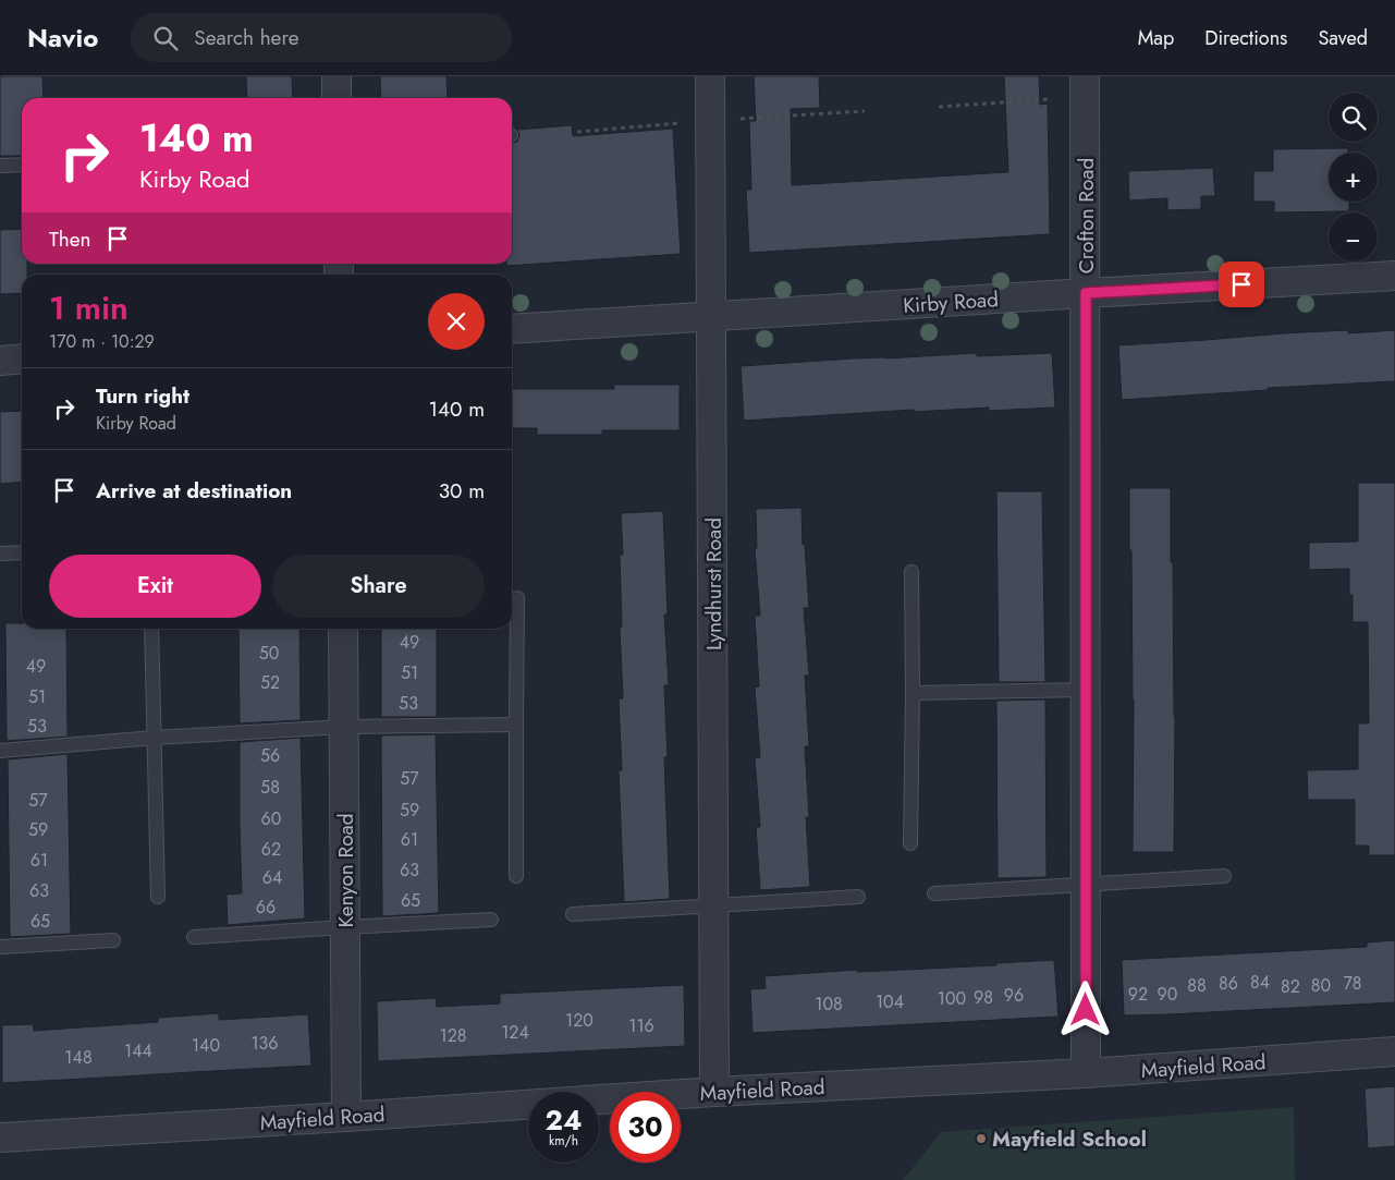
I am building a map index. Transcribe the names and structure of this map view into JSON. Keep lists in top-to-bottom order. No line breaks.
{"streets":{"street":["Crofton Road","Kirby Road","Lyndhurst Road","Kenyon Road","Mayfield Road"]},"crossings":[["Crofton Road","Kirby Road"],["Crofton Road","Mayfield Road"],["Kirby Road","Lyndhurst Road"],["Lyndhurst Road","Mayfield Road"],["Kenyon Road","Mayfield Road"]],"places":["Mayfield School"],"house_numbers":["49","50","49","51","52","51","53","53","56","57","58","57","59","60","59","61","62","61","63","64","63","65","66","65","84","86","78","88","80","82","92","90","96","98","100","104","108","120","116","124","128","136","140","144","148"],"page":{"header":"Navio","search":"Search here","nav":["Map","Directions","Saved"],"map_buttons":["+","−"],"turn":["140 m","Kirby Road"],"then":"Then","heading":["1 min","170 m · 10:29"],"list":[{"name":"Turn right","note":"Kirby Road","value":"140 m"},{"name":"Arrive at destination","value":"30 m"}],"buttons":["Exit","Share"],"speed":"24 km/h","limit":"30"}}
